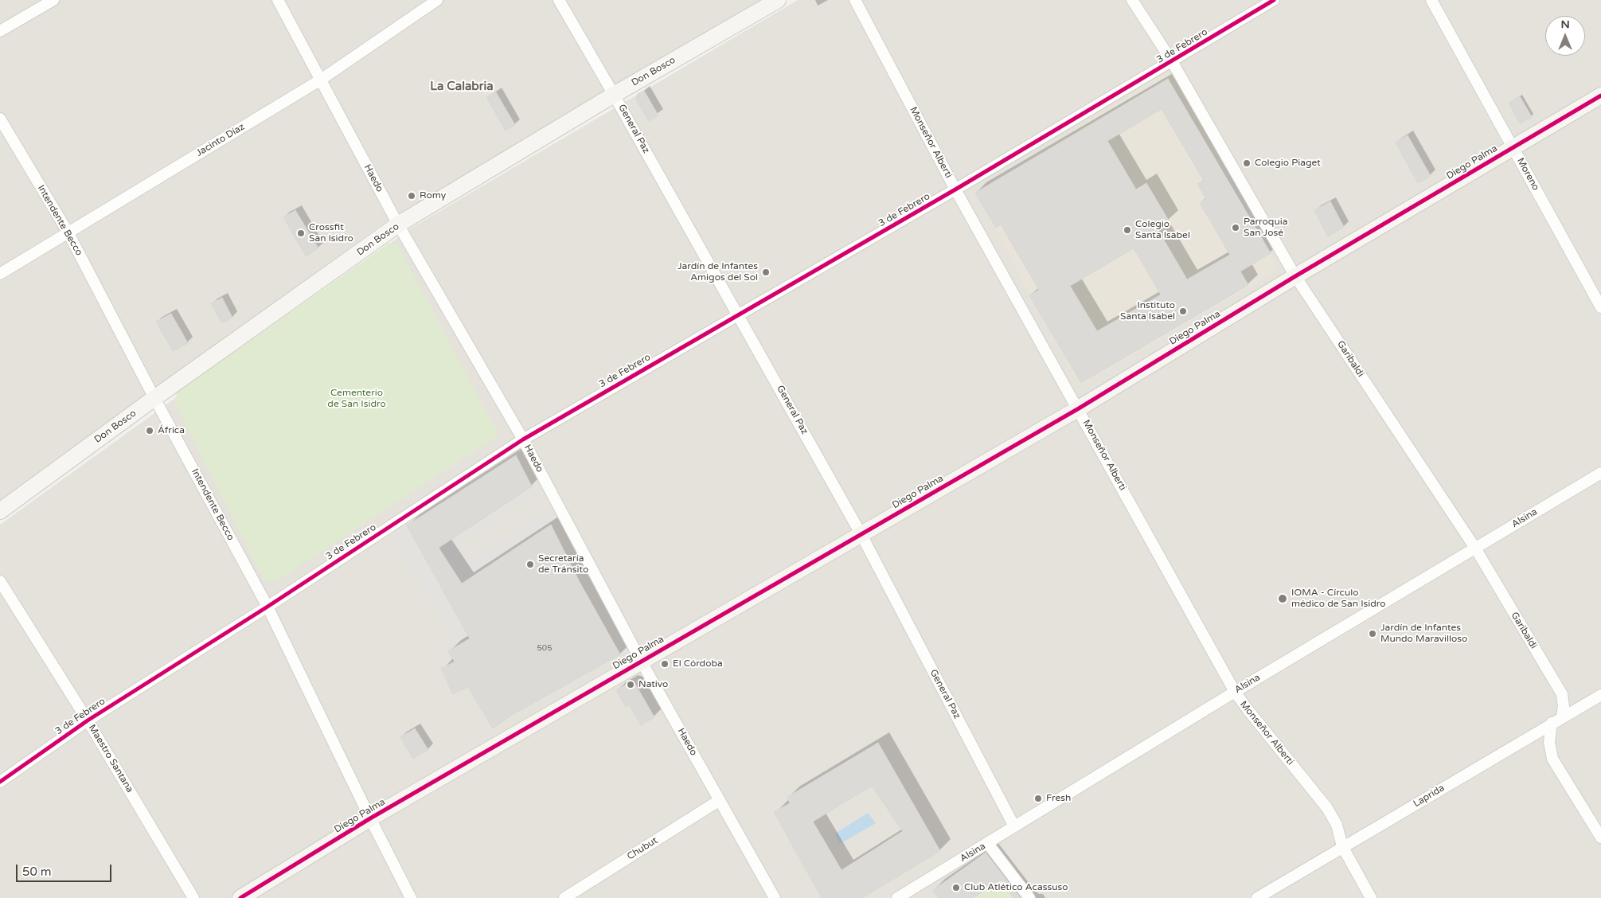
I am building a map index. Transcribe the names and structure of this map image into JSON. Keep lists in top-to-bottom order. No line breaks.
{"streets":{"street":["3 de Febrero","Don Bosco","General Paz","Jacinto Díaz","Monseñor Alberti","Diego Palma","Moreno","Haedo","Intendente Becco","Garibaldi","Alsina","Maestro Santana","Laprida","Chubut"]},"crossings":[["3 de Febrero","General Paz"],["3 de Febrero","Monseñor Alberti"],["3 de Febrero","Haedo"],["3 de Febrero","Intendente Becco"],["3 de Febrero","Garibaldi"],["3 de Febrero","Maestro Santana"],["Don Bosco","General Paz"],["Don Bosco","Haedo"],["Don Bosco","Intendente Becco"],["General Paz","Diego Palma"],["General Paz","Alsina"],["Jacinto Díaz","Haedo"],["Jacinto Díaz","Intendente Becco"],["Monseñor Alberti","Diego Palma"],["Monseñor Alberti","Alsina"],["Monseñor Alberti","Laprida"],["Diego Palma","Moreno"],["Diego Palma","Haedo"],["Diego Palma","Intendente Becco"],["Diego Palma","Garibaldi"],["Haedo","Chubut"],["Garibaldi","Alsina"],["Garibaldi","Laprida"]],"districts":["La Calabria"],"parks":["Cementerio de San Isidro"],"places":["Colegio Piaget","Romy","Parroquia San José","Colegio Santa Isabel","Crossfit San Isidro","Jardín de Infantes Amigos del Sol","Instituto Santa Isabel","África","Secretaría de Tránsito","IOMA - Círculo médico de San Isidro","Jardín de Infantes Mundo Maravilloso","El Córdoba","Nativo","Fresh","Club Atlético Acassuso"],"house_numbers":["505"],"scale_bar":"50 m","north":"top"}
